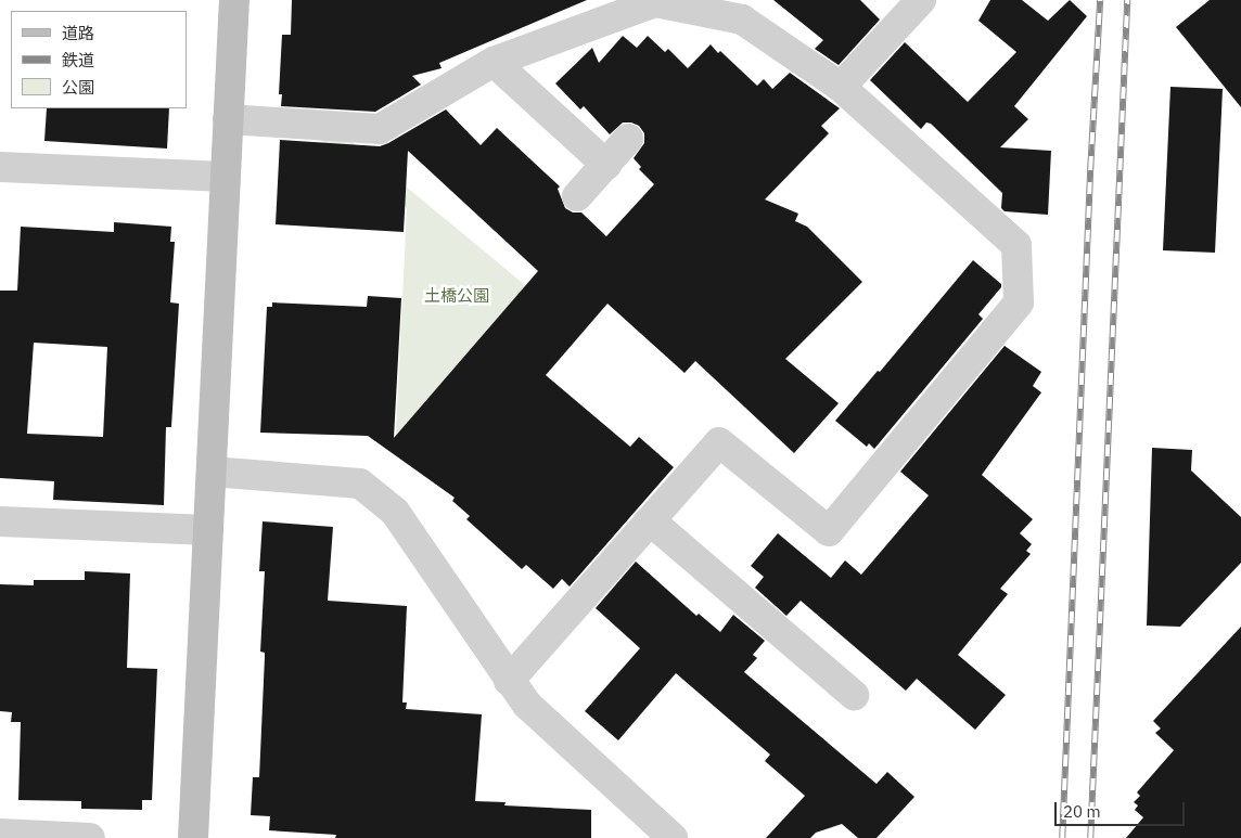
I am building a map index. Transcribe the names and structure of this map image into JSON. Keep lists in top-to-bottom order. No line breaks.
{"parks":["土橋公園"],"legend":["道路","鉄道","公園"],"scale_bar":"20 m"}
